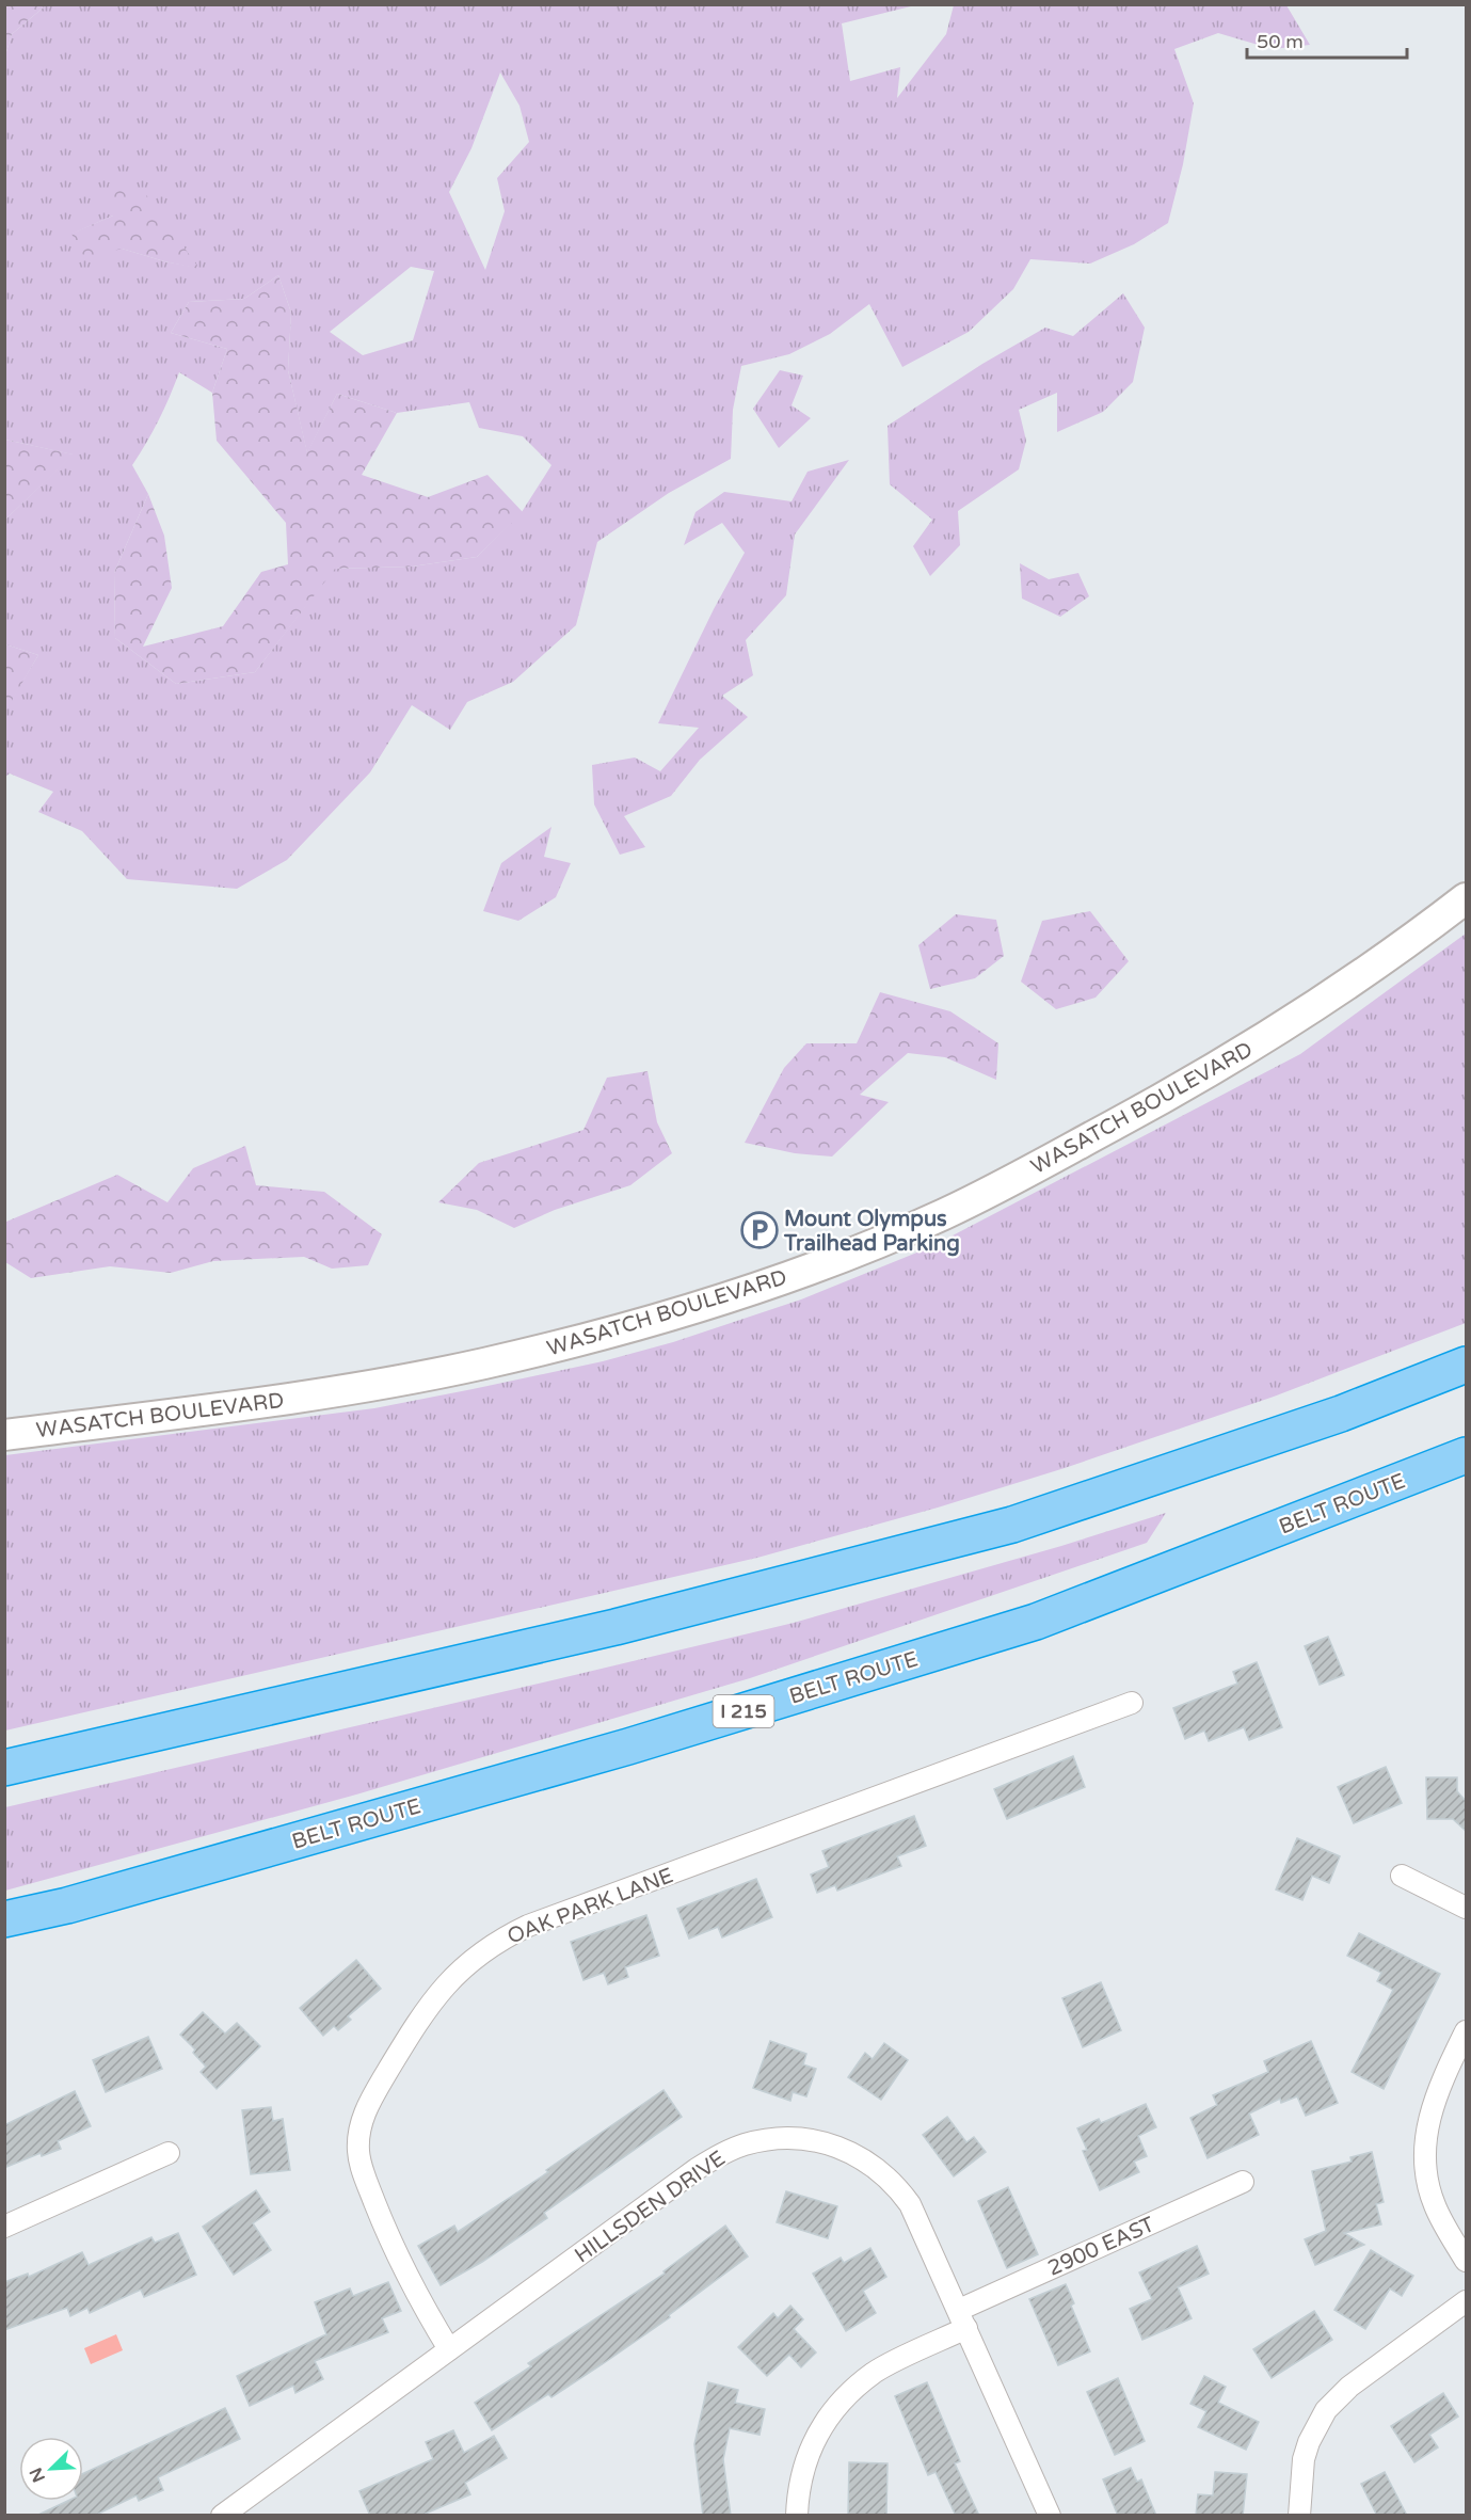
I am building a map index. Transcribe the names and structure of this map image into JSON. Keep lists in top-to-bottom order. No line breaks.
{"streets":{"highway":["BELT ROUTE","I 215"],"street":["WASATCH BOULEVARD","OAK PARK LANE","HILLSDEN DRIVE","2900 EAST"]},"crossings":[["OAK PARK LANE","HILLSDEN DRIVE"],["HILLSDEN DRIVE","2900 EAST"]],"places":{"parking":["Mount Olympus Trailhead Parking"]},"scale_bar":"50 m","north":"bottom left"}
